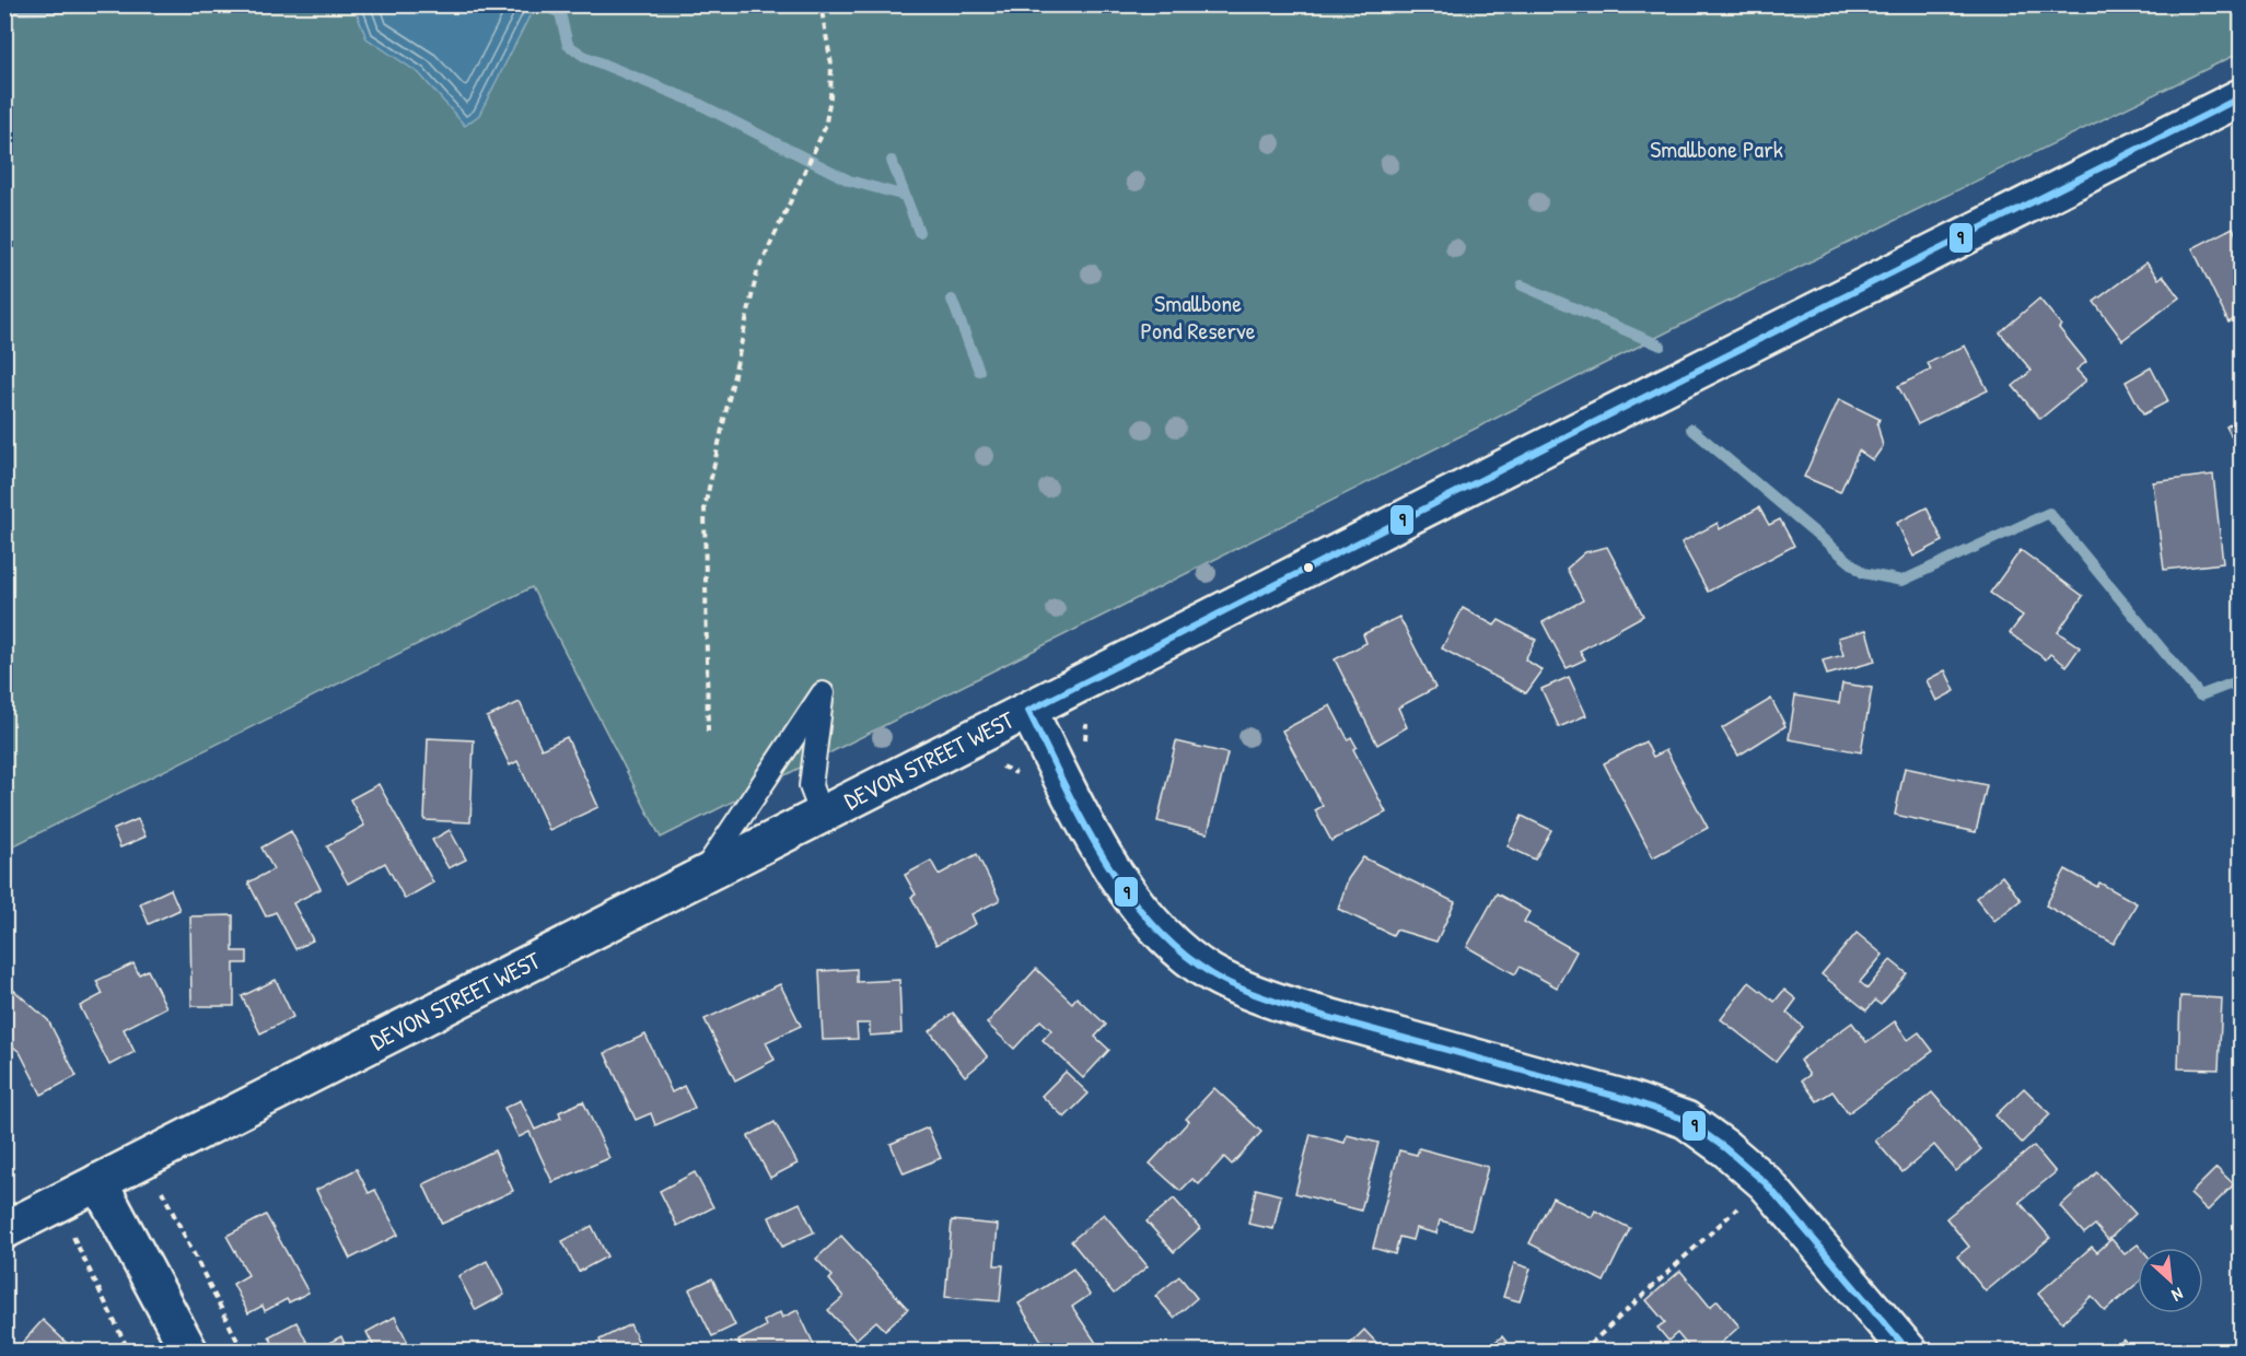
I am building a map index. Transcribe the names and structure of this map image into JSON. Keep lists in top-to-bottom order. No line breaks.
{"streets":{"main road":["DEVON STREET WEST"]},"parks":["Smallbone Park","Smallbone Pond Reserve"],"lines":["transit line 9"],"north":"bottom right"}
